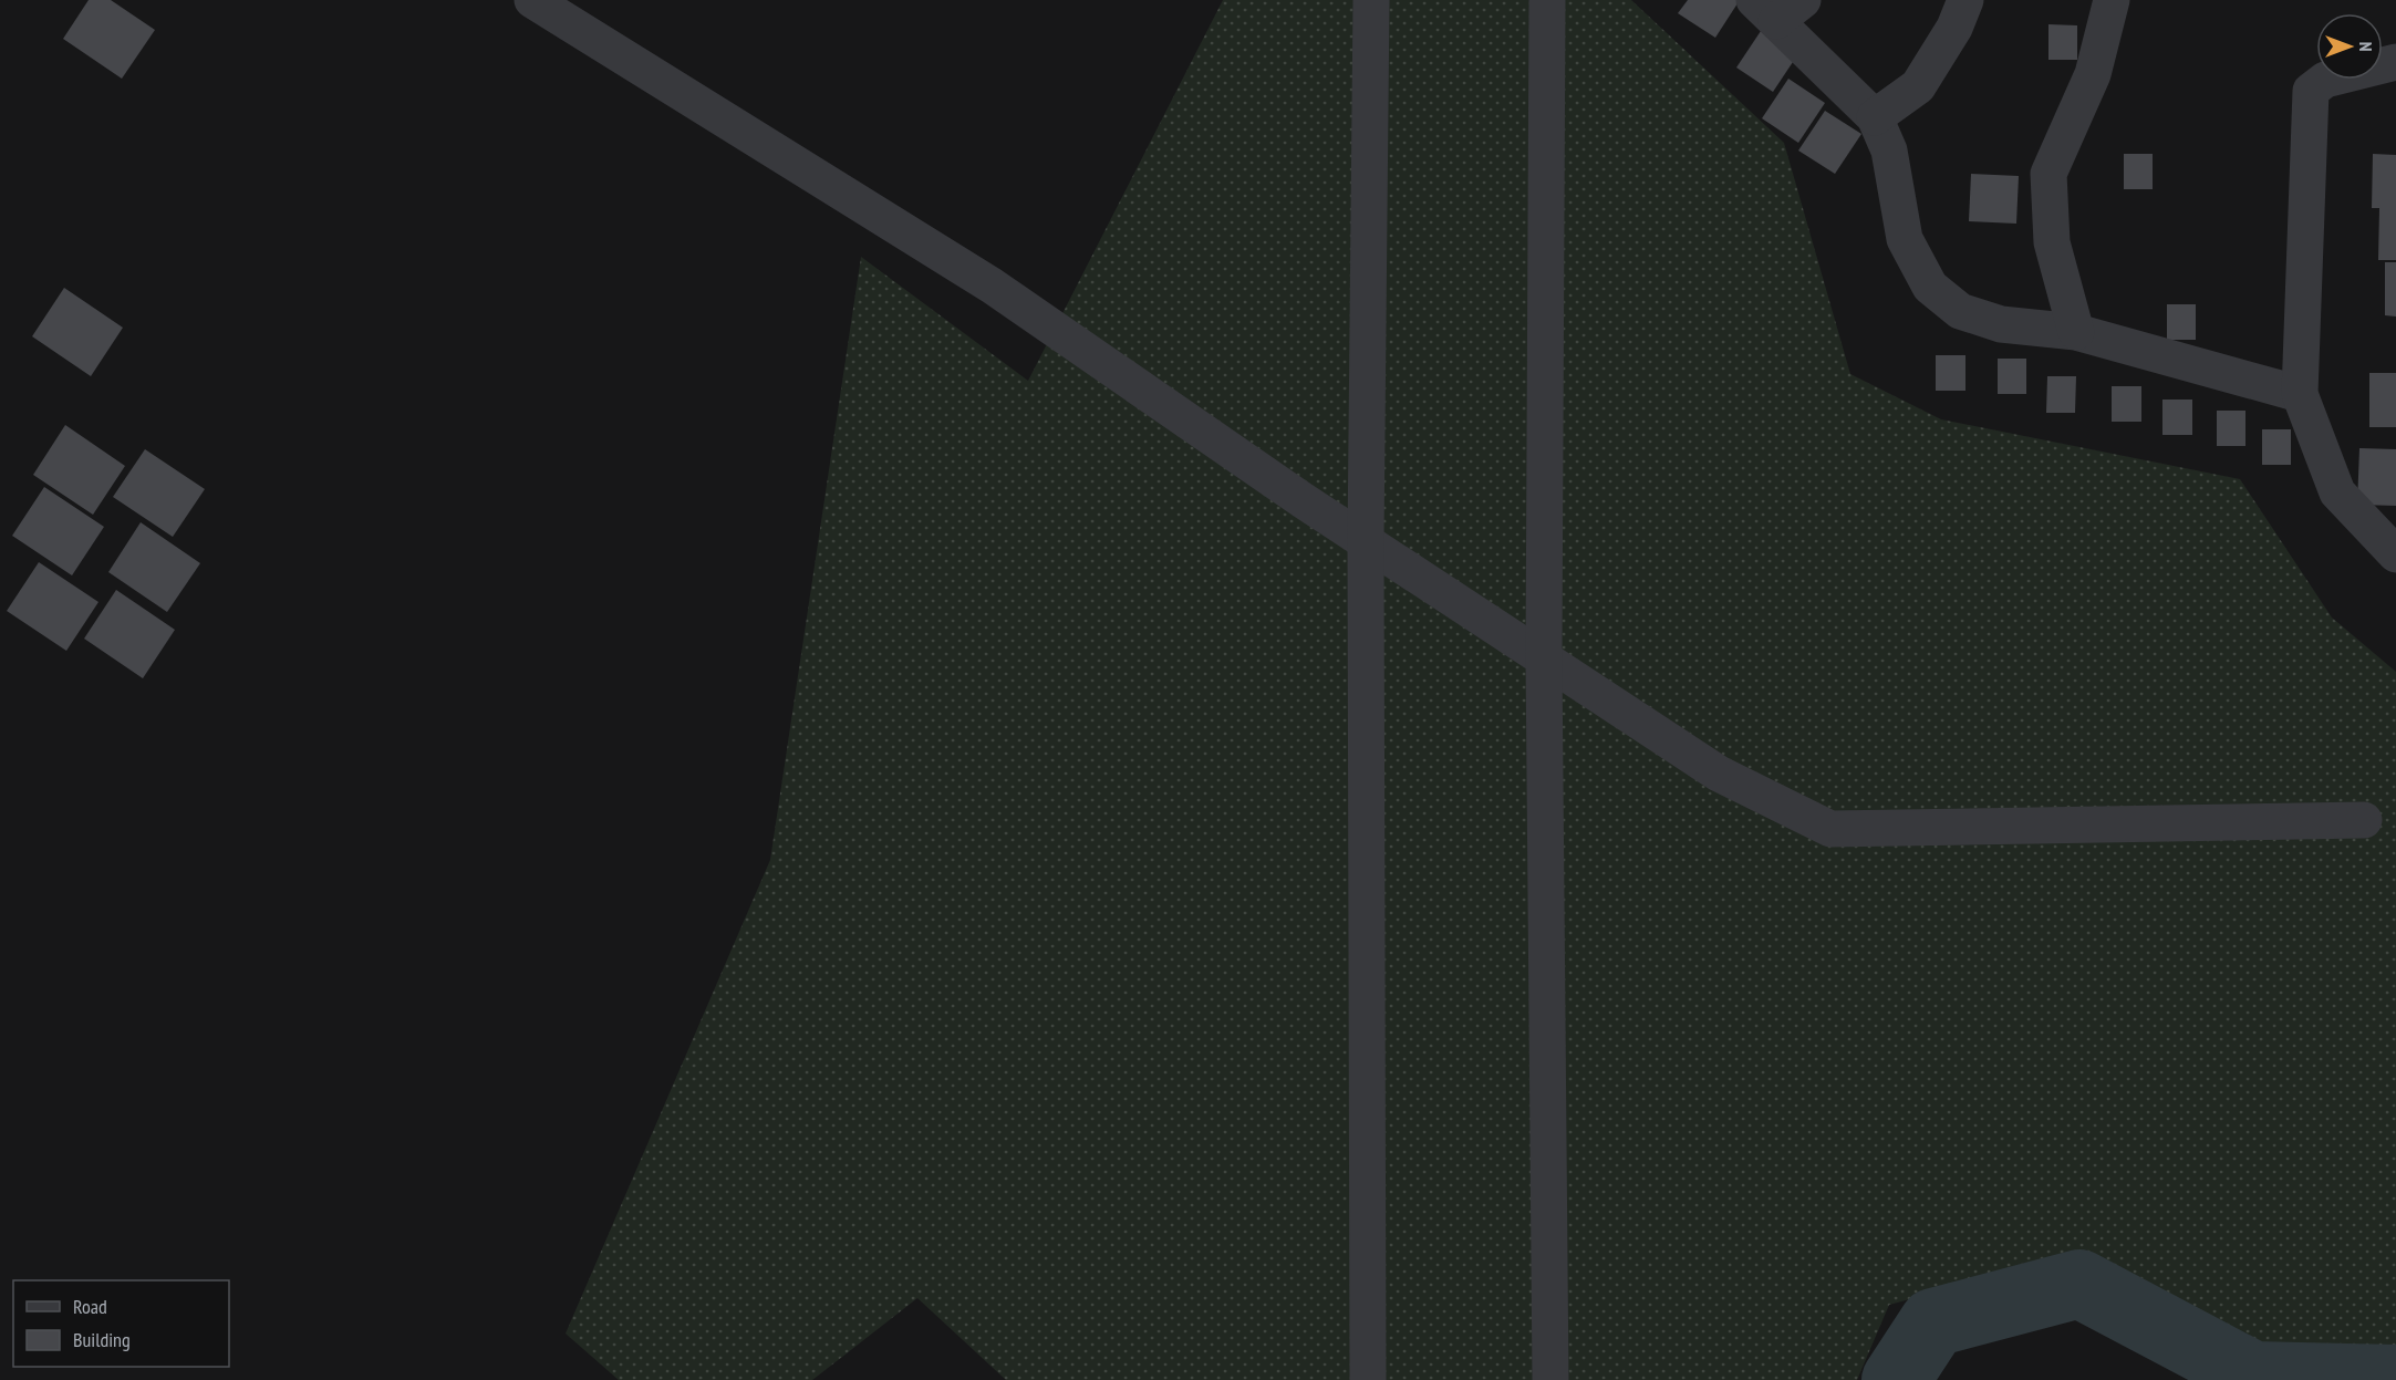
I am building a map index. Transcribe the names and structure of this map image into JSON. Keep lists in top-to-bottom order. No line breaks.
{"legend":["Road","Building"],"north":"right"}
